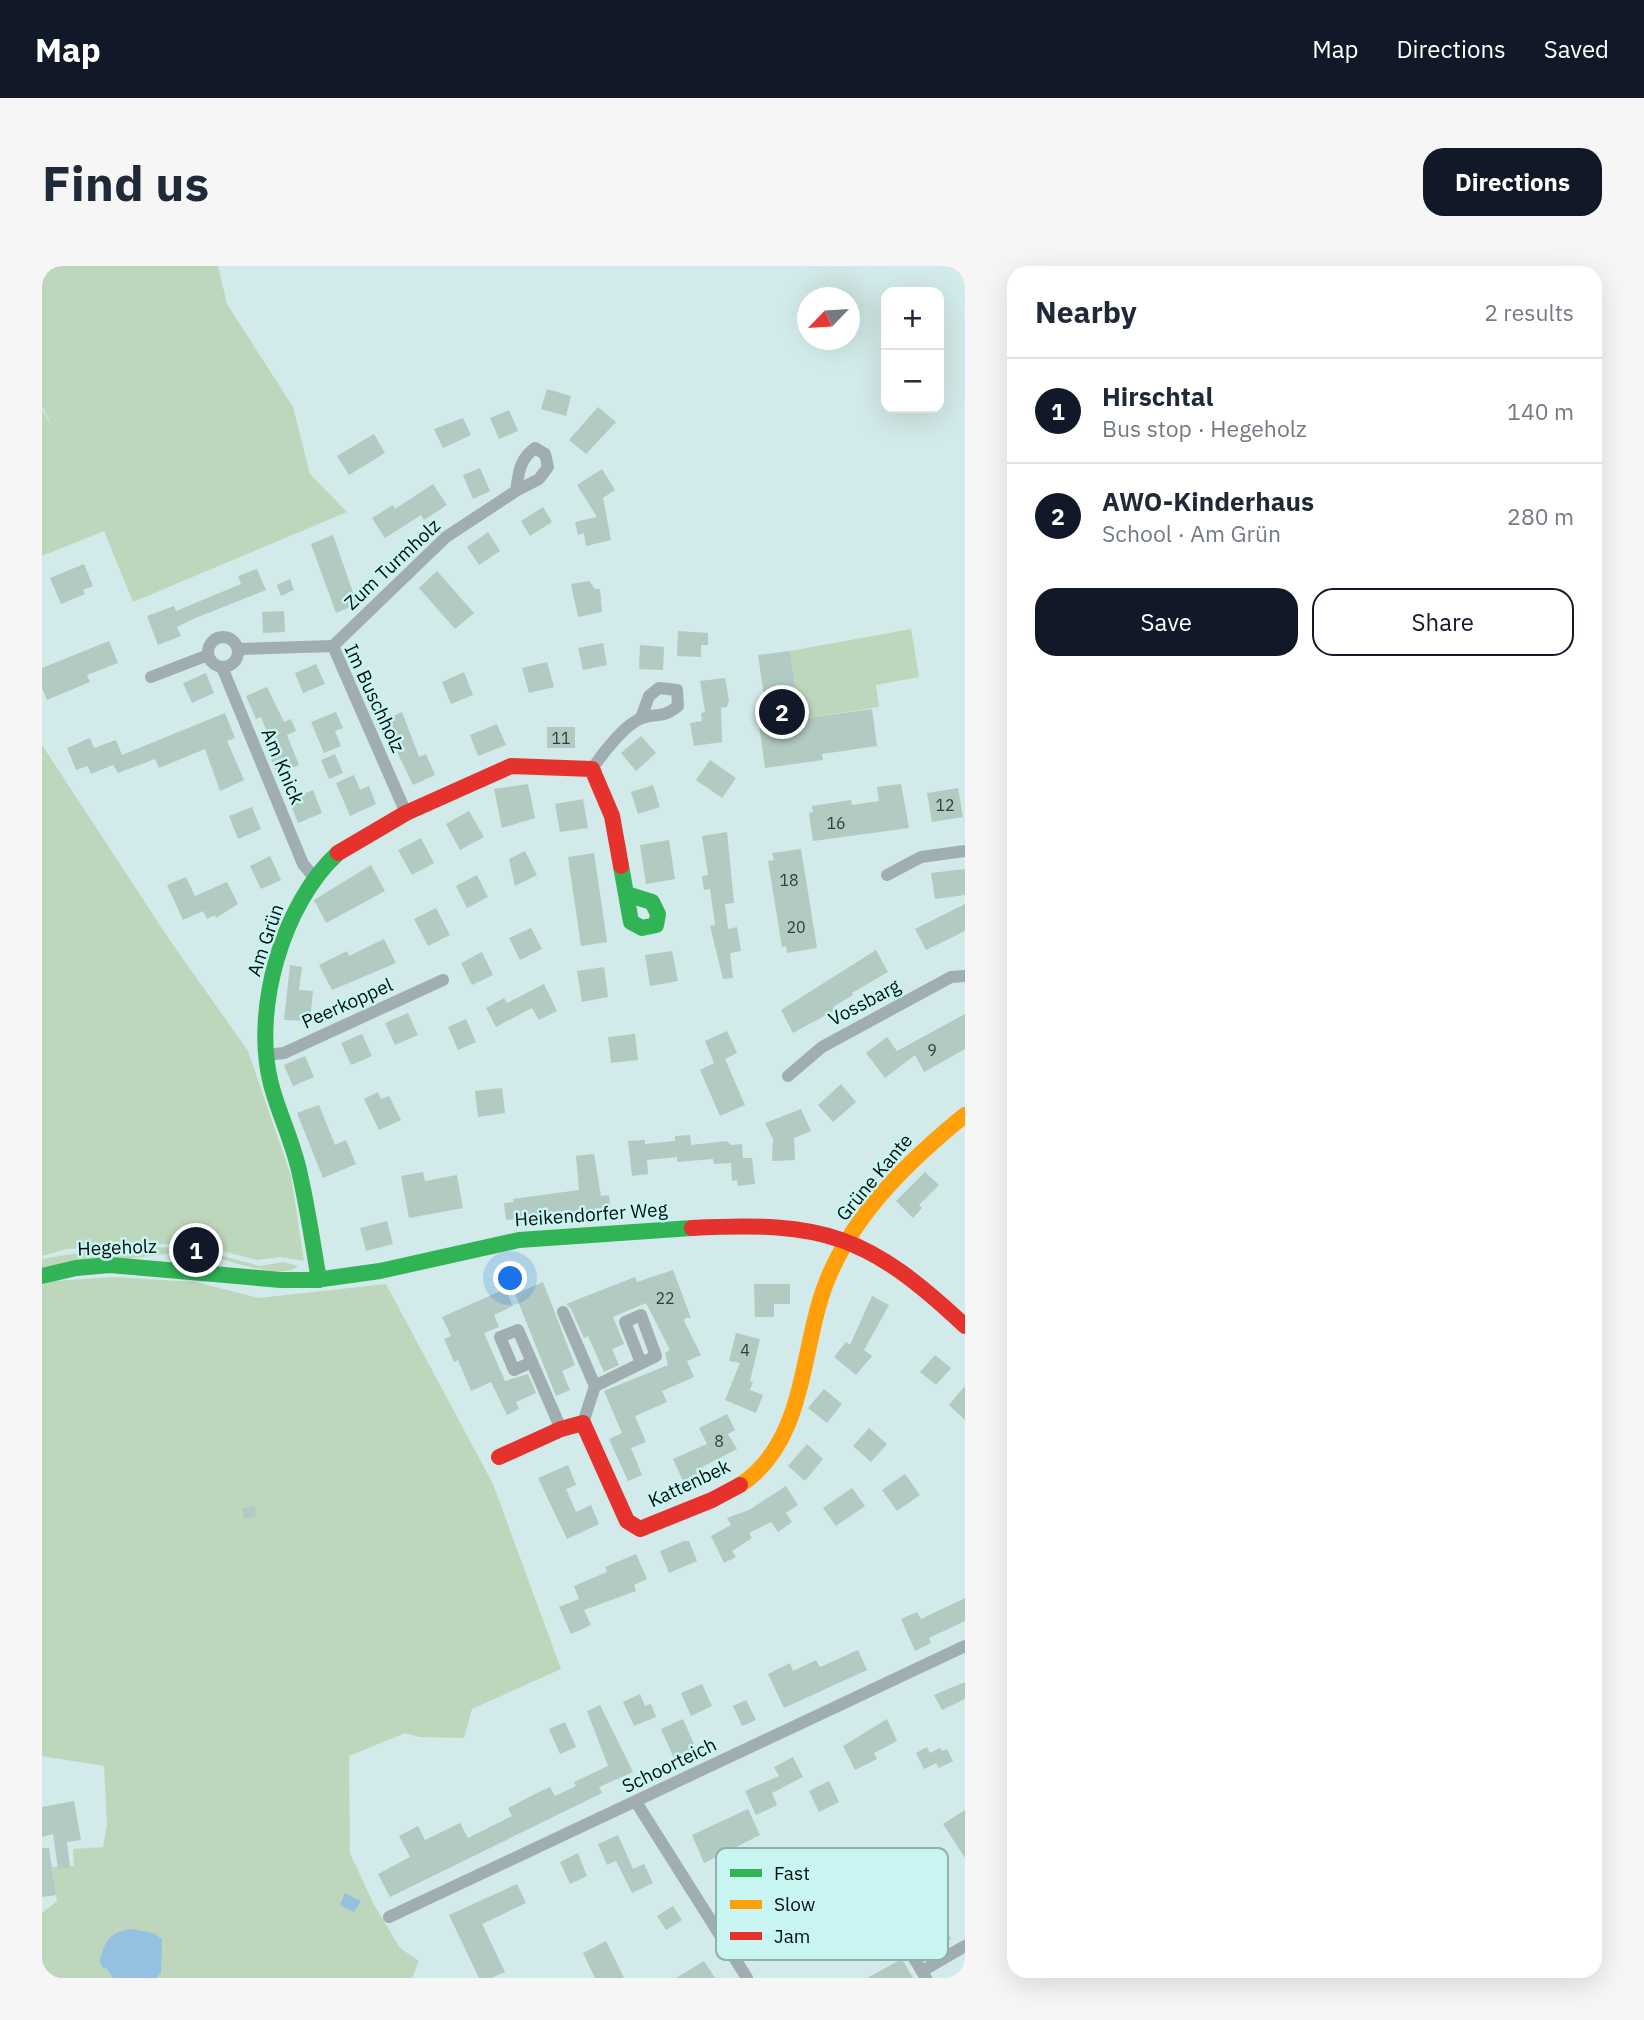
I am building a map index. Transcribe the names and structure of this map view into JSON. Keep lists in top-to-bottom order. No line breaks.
{"streets":{"street":["Zum Turmholz","Im Buschholz","Am Knick","Am Grün","Vossbarg","Peerkoppel","Grüne Kante","Heikendorfer Weg","Hegeholz","Kattenbek","Schoorteich"]},"crossings":[["Zum Turmholz","Im Buschholz"],["Im Buschholz","Am Knick"],["Im Buschholz","Am Grün"],["Am Knick","Am Grün"],["Am Grün","Peerkoppel"],["Am Grün","Heikendorfer Weg"],["Grüne Kante","Heikendorfer Weg"],["Grüne Kante","Kattenbek"],["Heikendorfer Weg","Hegeholz"],["Heikendorfer Weg","Kattenbek"]],"house_numbers":["11","12","16","18","20","9","22","4","8"],"legend":["Fast","Slow","Jam"],"north":"bottom left","page":{"header":"Map","nav":["Map","Directions","Saved"],"buttons":["Directions",["Save","Share"]],"title":"Find us","heading":["Nearby","2 results"],"map_buttons":["+","−"],"list":[{"mark":"1","name":"Hirschtal","note":"Bus stop · Hegeholz","value":"140 m"},{"mark":"2","name":"AWO-Kinderhaus","note":"School · Am Grün","value":"280 m"}],"pins":["2","1"]}}
